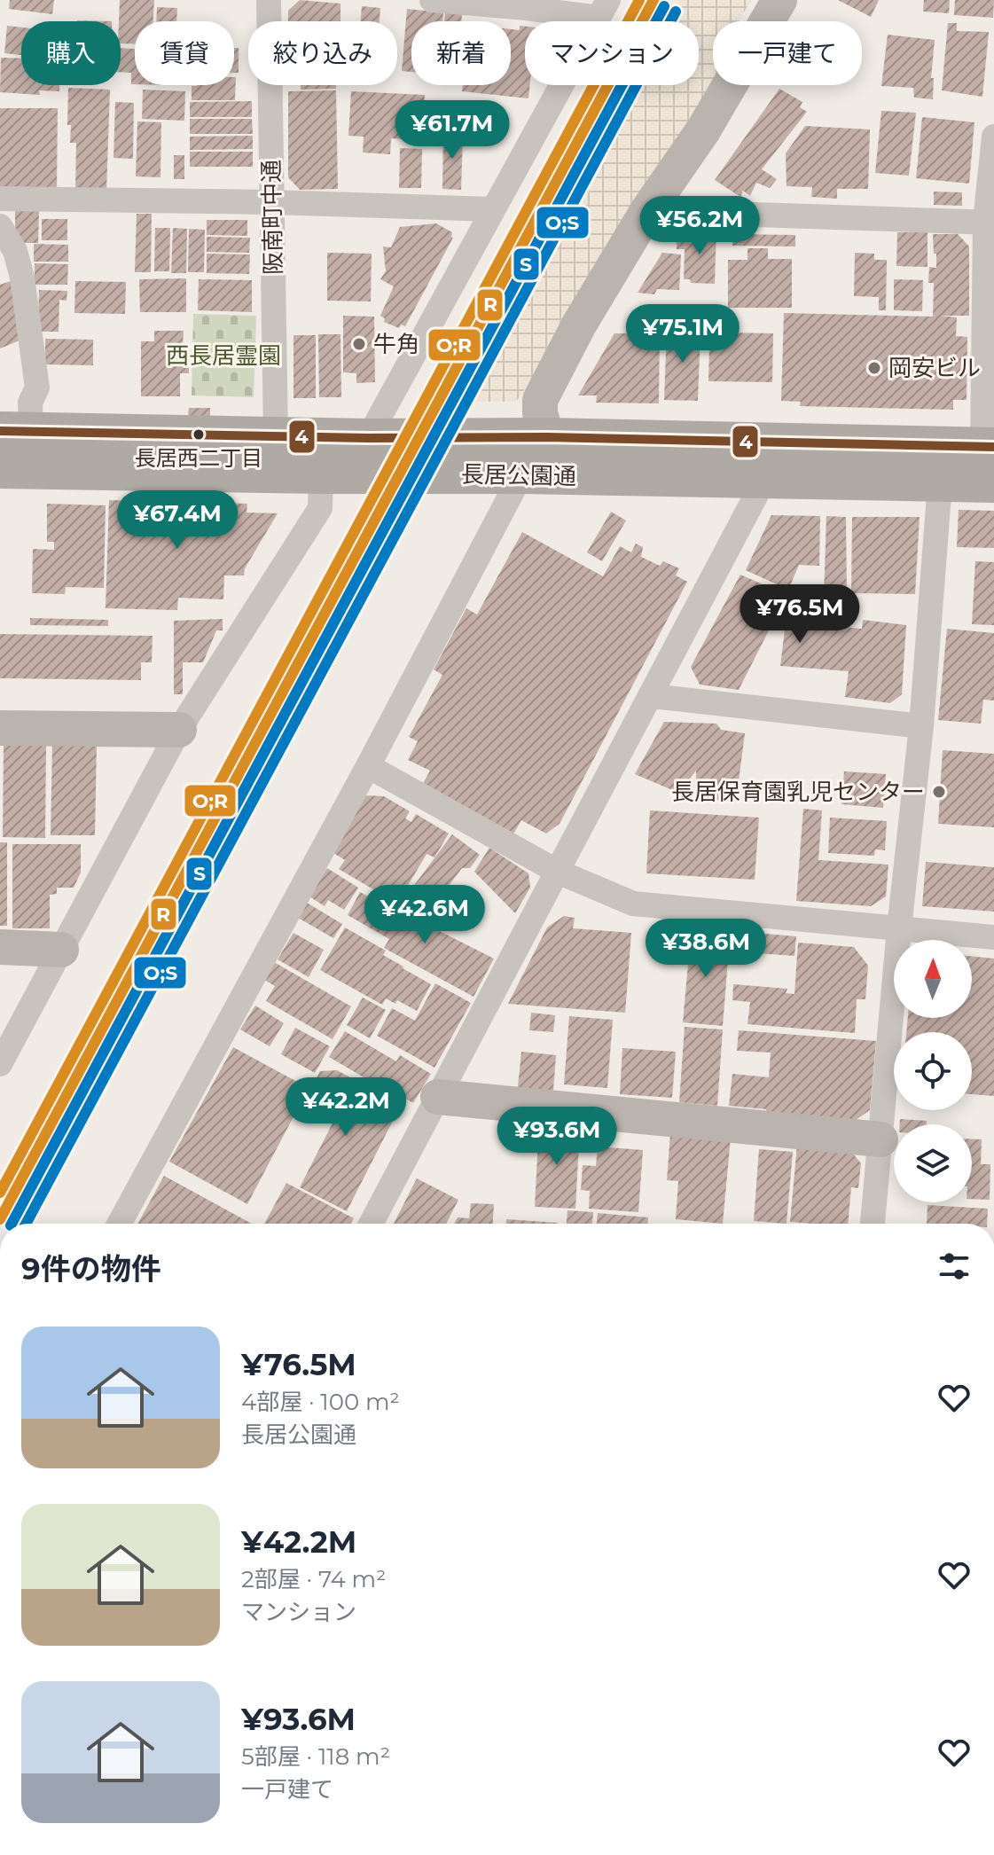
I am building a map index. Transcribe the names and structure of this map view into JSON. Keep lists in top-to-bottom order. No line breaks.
{"streets":{"highway":["長居公園通"],"street":["阪南町中通"]},"crossings":[["阪南町中通","長居公園通"]],"parks":["西長居霊園"],"places":["牛角","岡安ビル","長居西二丁目","長居保育園乳児センター"],"lines":["transit line R","transit line O;R","transit line S","transit line O;S","transit line 4"],"north":"top","page":{"chip":["購入","賃貸","絞り込み","新着","マンション","一戸建て"],"price":["¥61.7M","¥56.2M","¥75.1M","¥67.4M","¥76.5M","¥42.6M","¥38.6M","¥42.2M","¥93.6M"],"heading":"9件の物件","list":[{"name":"¥76.5M","note":"4部屋 · 100 m² · 長居公園通"},{"name":"¥42.2M","note":"2部屋 · 74 m² · マンション"},{"name":"¥93.6M","note":"5部屋 · 118 m² · 一戸建て"}]}}
